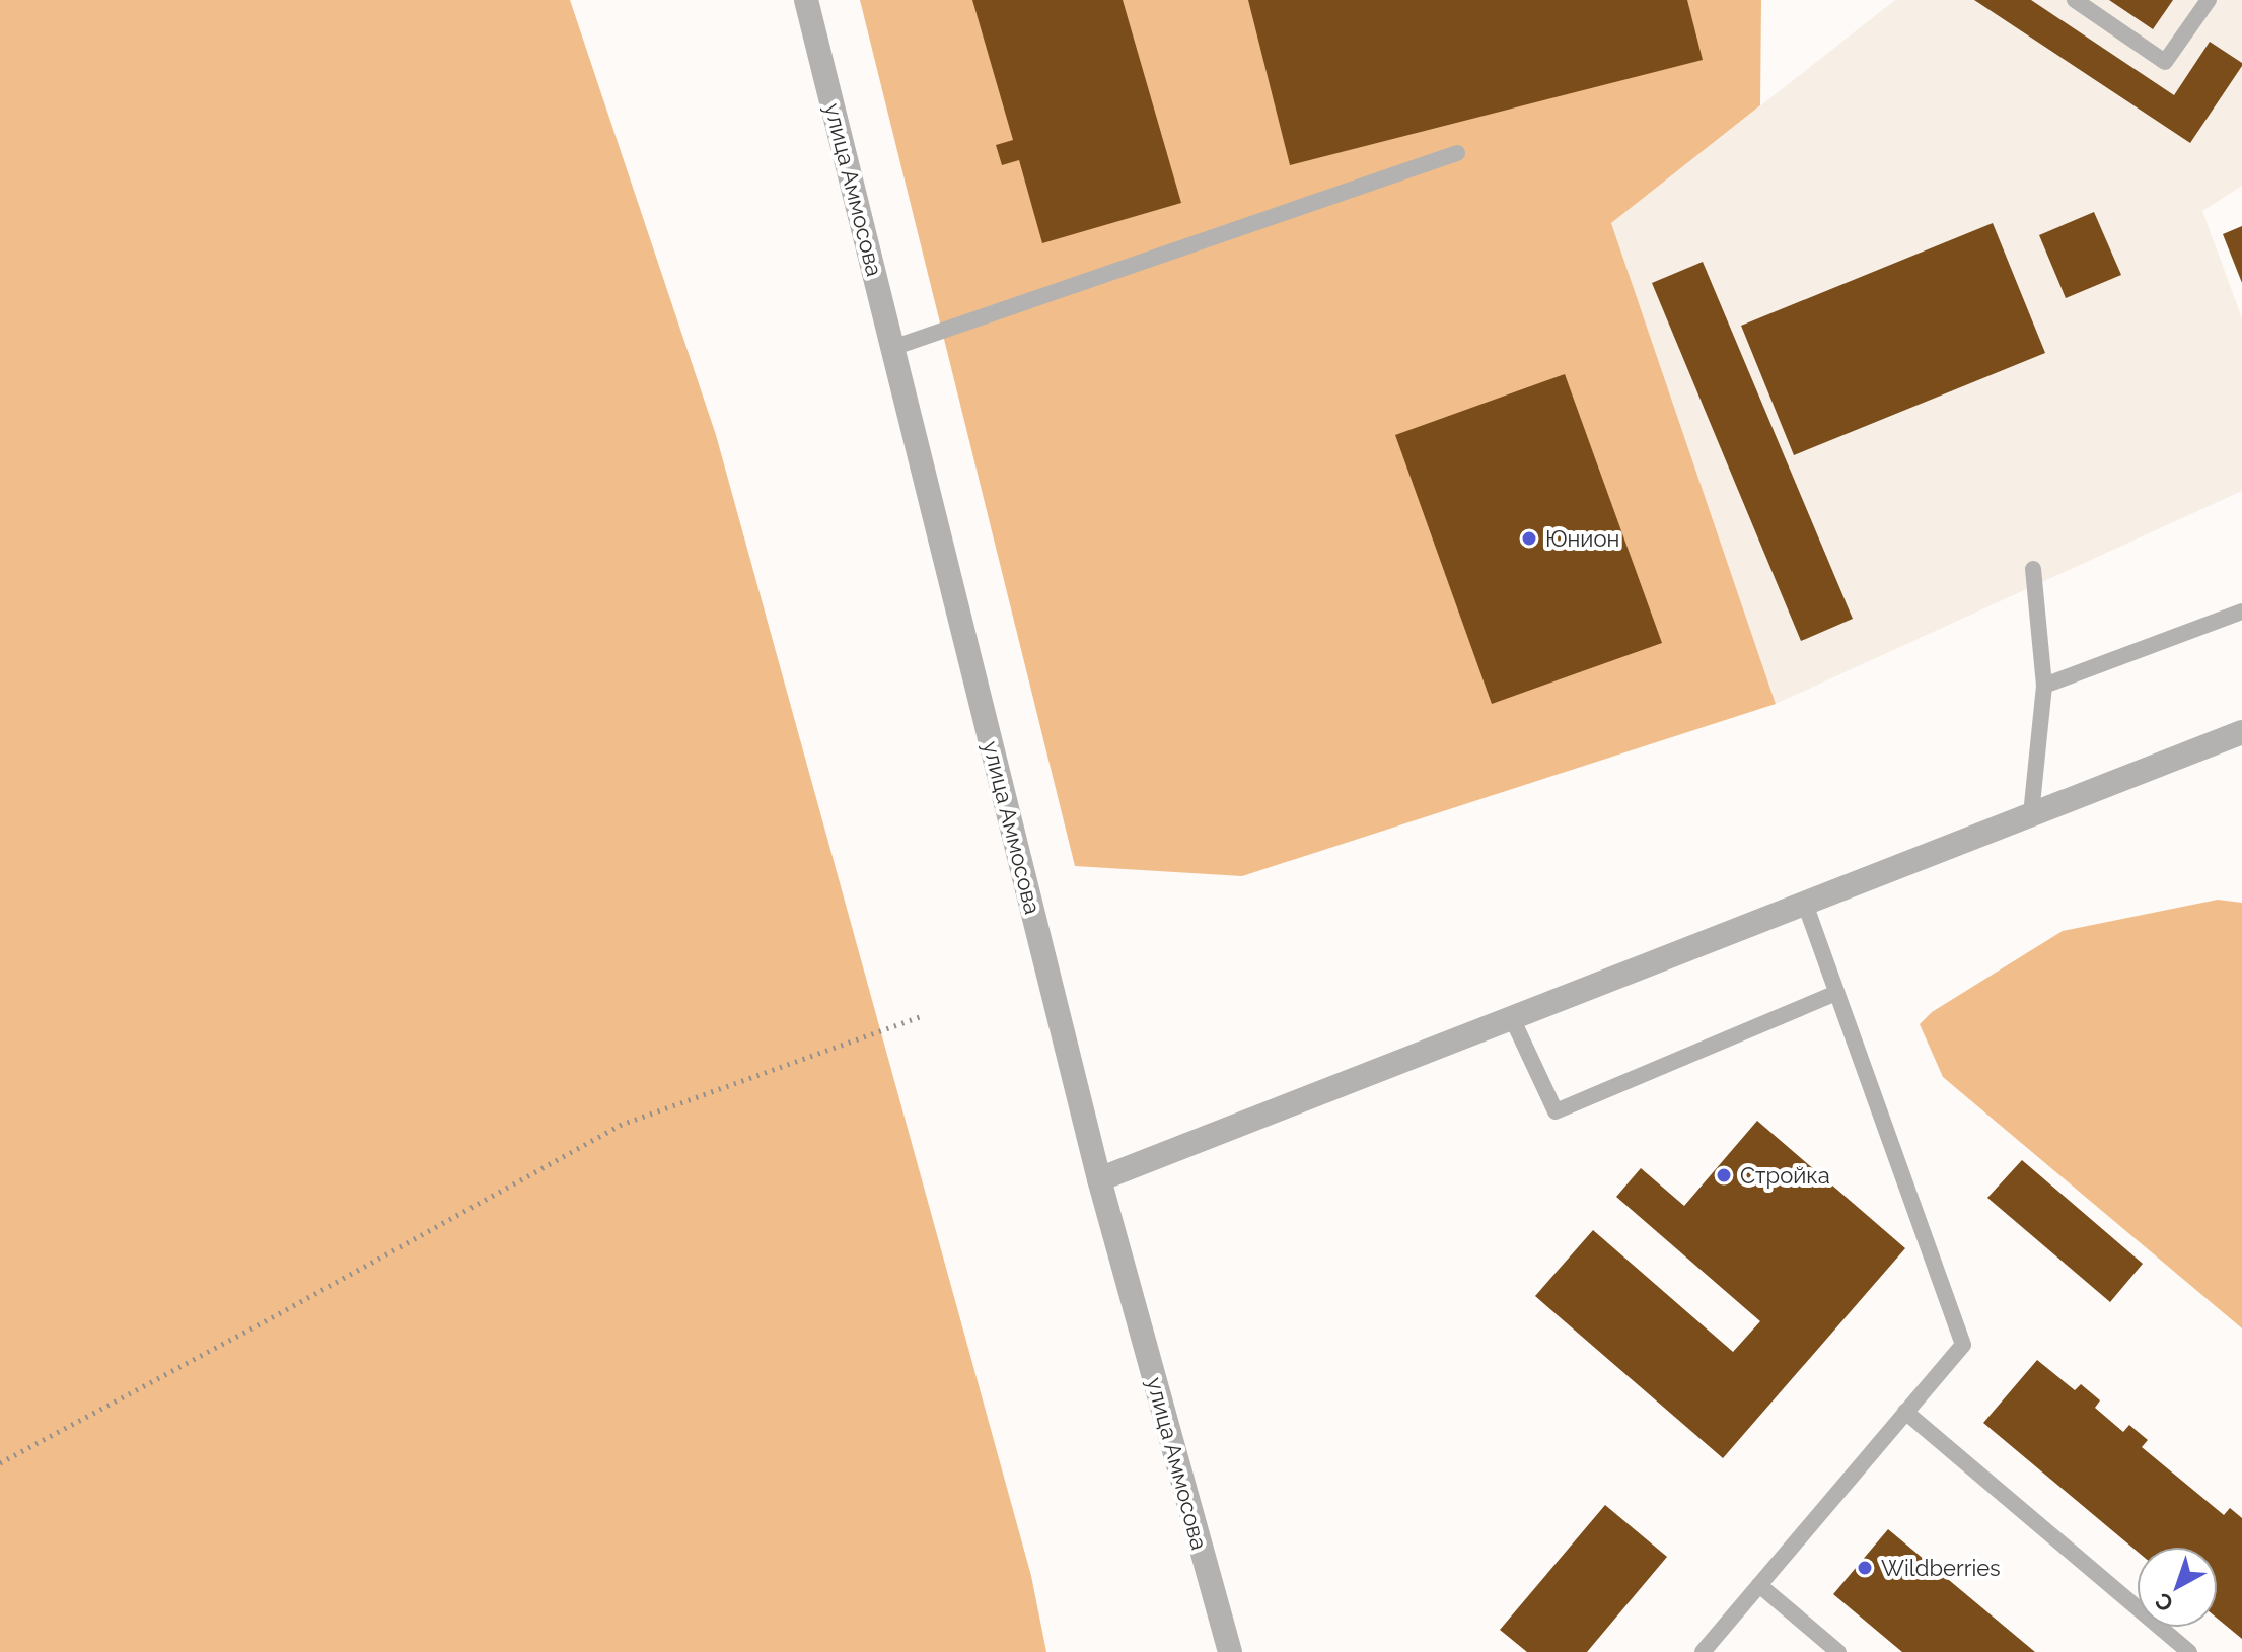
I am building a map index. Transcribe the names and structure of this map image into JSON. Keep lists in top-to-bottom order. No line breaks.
{"streets":{"street":["улица Аммосова"]},"places":["Юнион","Стройка","Wildberries"],"north":"bottom left"}
